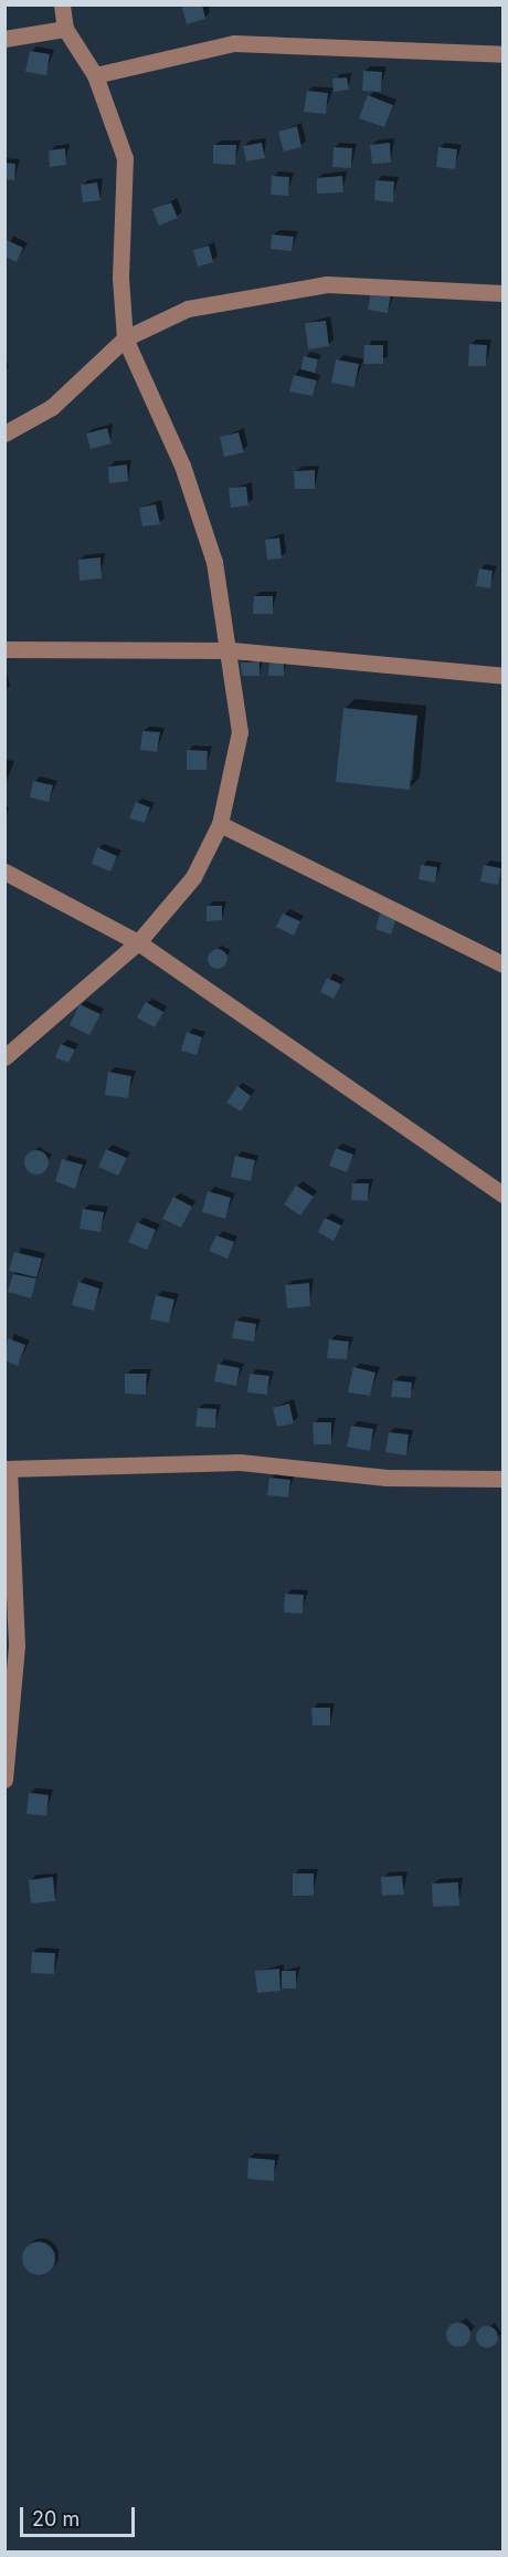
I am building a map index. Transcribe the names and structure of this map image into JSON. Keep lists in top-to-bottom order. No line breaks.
{"scale_bar":"20 m"}
